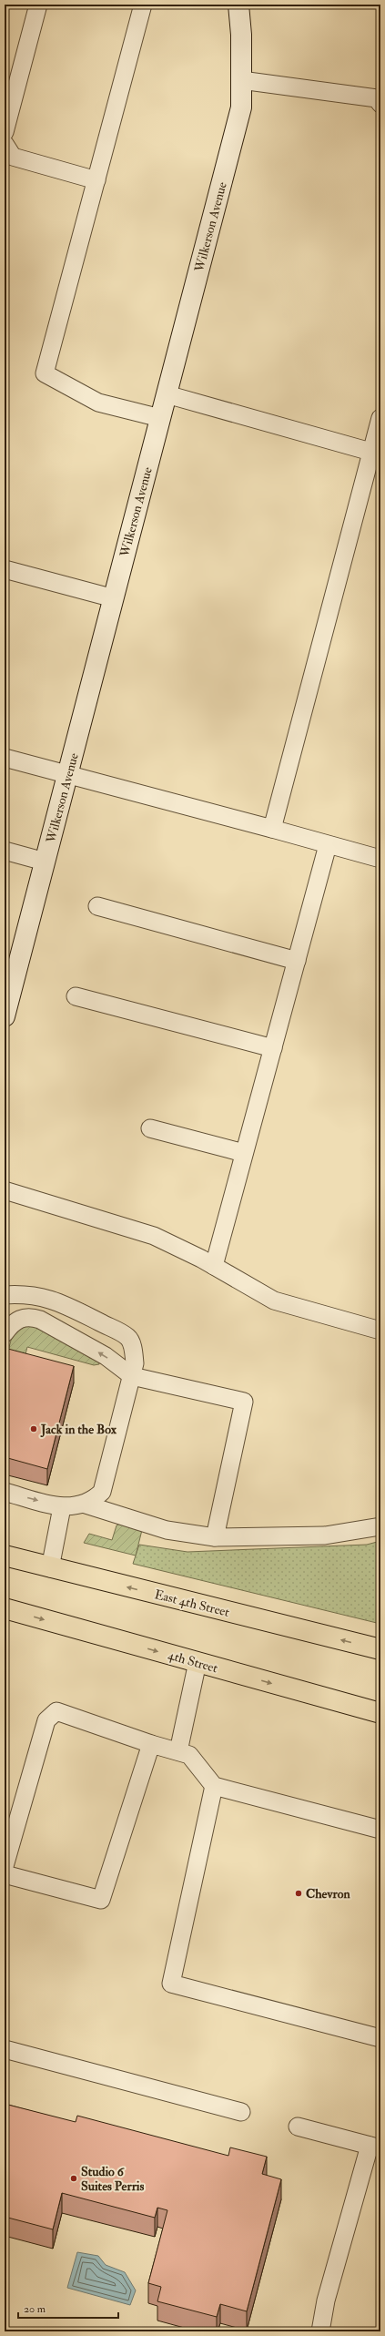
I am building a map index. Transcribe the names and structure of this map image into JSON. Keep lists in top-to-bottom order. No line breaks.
{"streets":{"main road":["Wilkerson Avenue","East 4th Street","4th Street"]},"one_way":["East 4th Street","4th Street"],"places":["Jack in the Box","Chevron","Studio 6 Suites Perris"],"scale_bar":"20 m"}
